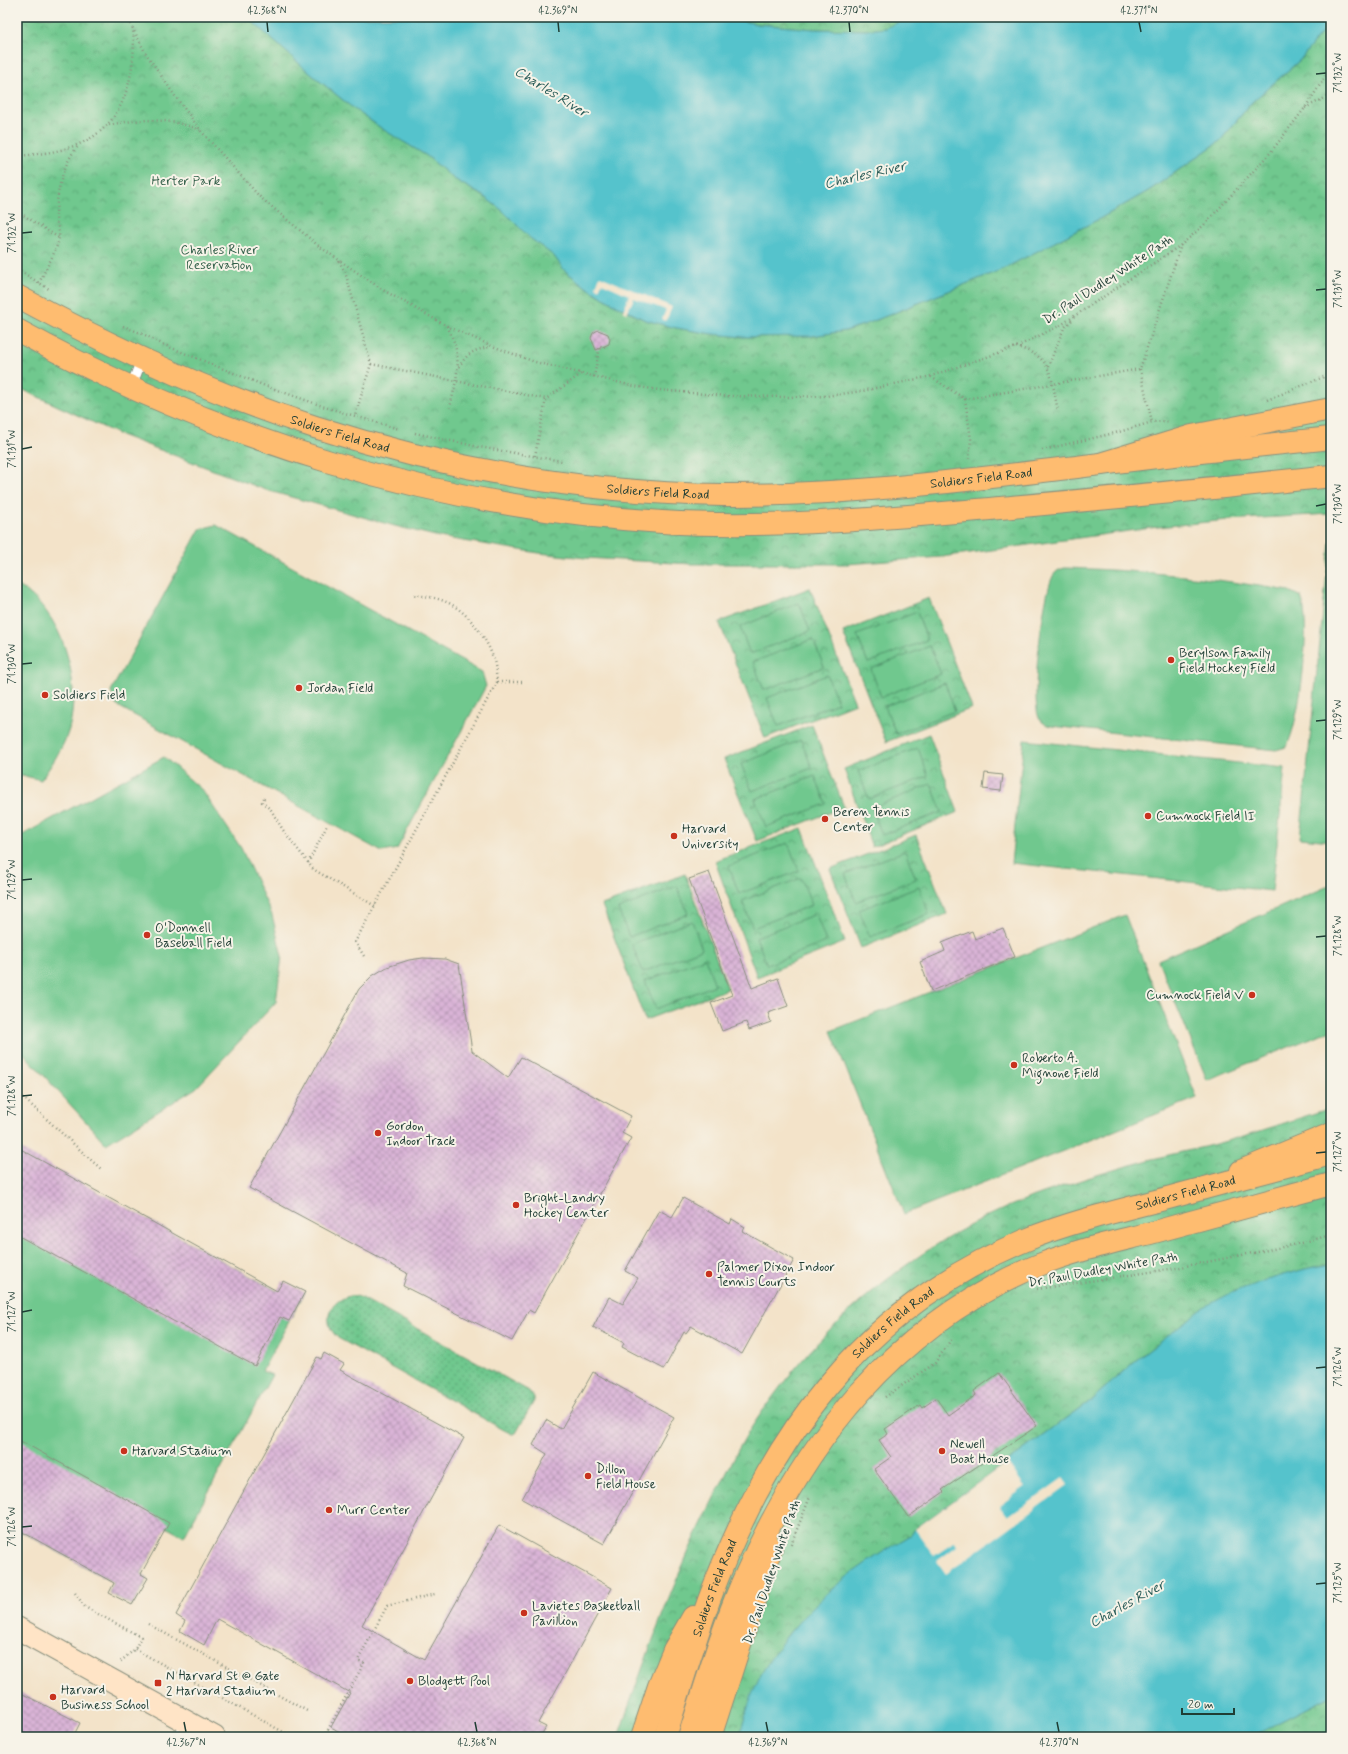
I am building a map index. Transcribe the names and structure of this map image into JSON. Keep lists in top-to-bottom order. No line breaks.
{"streets":{"main road":["Soldiers Field Road"],"path":["Dr. Paul Dudley White Path"]},"water":["Charles River"],"parks":["Herter Park","Charles River Reservation"],"places":{"other":["Berylson Family Field Hockey Field","Jordan Field","Soldiers Field","Cumnock Field II","Beren Tennis Center","Harvard University","O'Donnell Baseball Field","Cumnock Field V","Roberto A. Mignone Field","Gordon Indoor Track","Bright-Landry Hockey Center","Palmer Dixon Indoor Tennis Courts","Harvard Stadium","Newell Boat House","Dillon Field House","Murr Center","Lavietes Basketball Pavillion","Blodgett Pool","Harvard Business School"],"transit":["N Harvard St @ Gate 2 Harvard Stadium"]},"scale_bar":"20 m","coordinates":["42.368°N","42.369°N","42.370°N","42.371°N","71.132°W","71.131°W","71.130°W","71.129°W","71.128°W","71.127°W","71.126°W","71.125°W","42.367°N"]}
